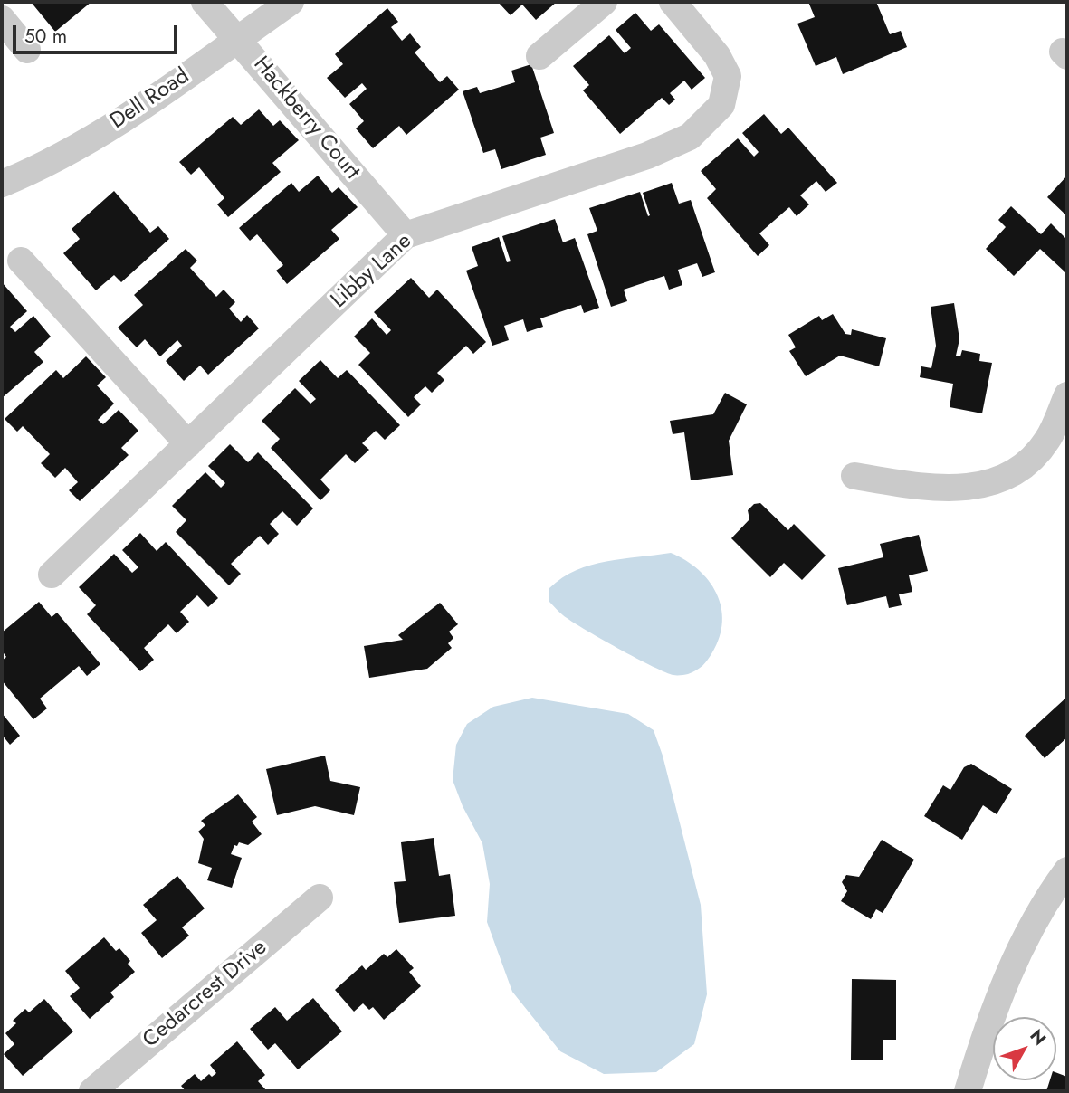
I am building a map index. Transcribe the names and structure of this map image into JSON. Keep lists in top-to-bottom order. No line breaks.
{"streets":{"street":["Dell Road","Hackberry Court","Libby Lane","Cedarcrest Drive"]},"crossings":[["Dell Road","Hackberry Court"],["Hackberry Court","Libby Lane"]],"scale_bar":"50 m","north":"top right"}
